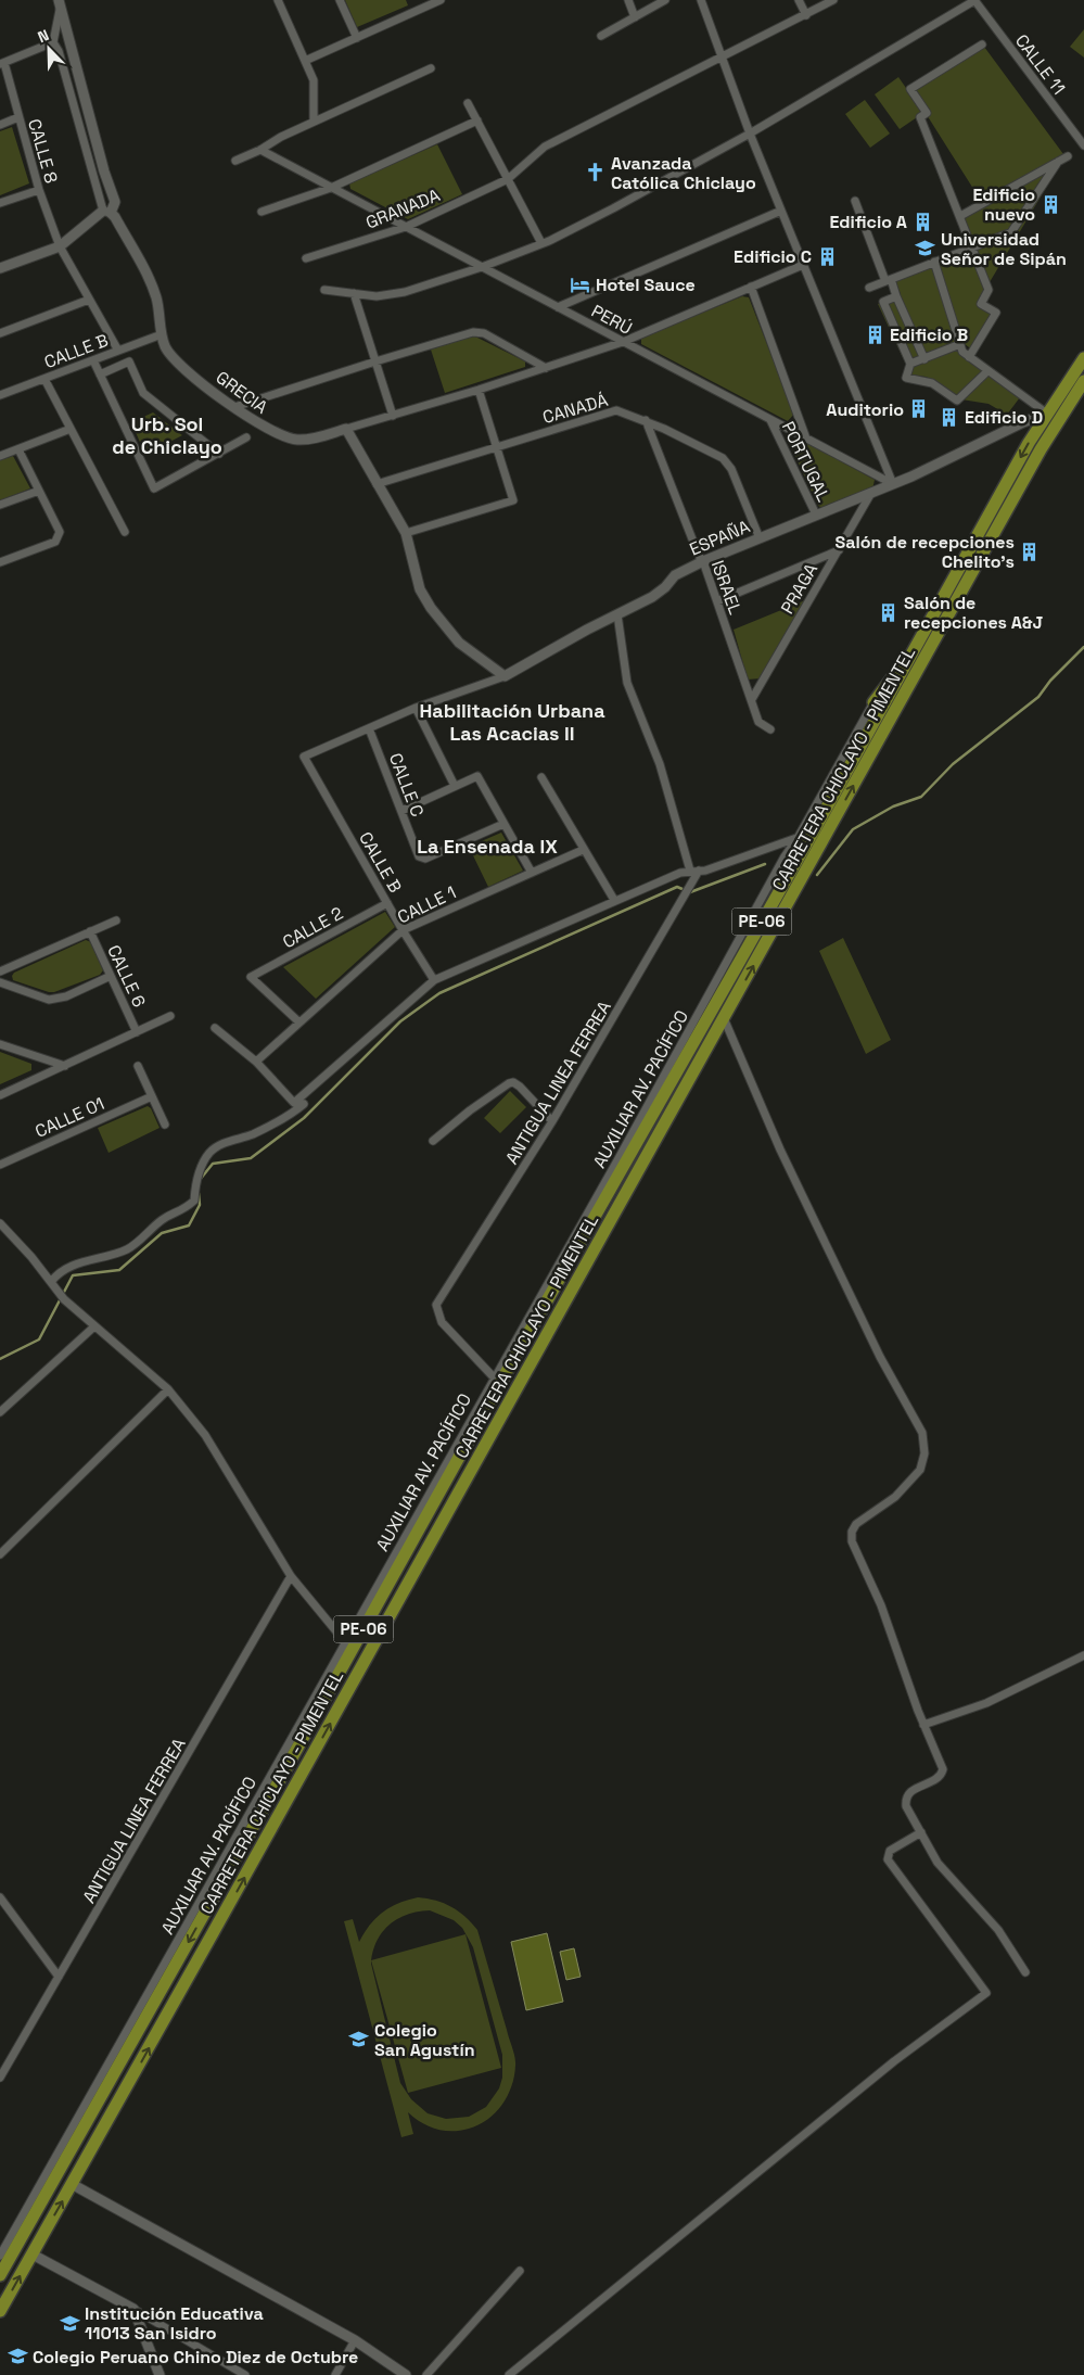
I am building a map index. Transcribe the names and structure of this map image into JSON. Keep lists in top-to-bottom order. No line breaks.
{"streets":{"main road":["CARRETERA CHICLAYO - PIMENTEL","PE-06"],"street":["CALLE 11","CALLE 8","GRANADA","PERÚ","CALLE B","GRECIA","CANADÁ","PORTUGAL","ESPAÑA","ISRAEL","PRAGA","CALLE C","CALLE 1","CALLE 2","CALLE 6","ANTIGUA LINEA FERREA","AUXILIAR AV. PACÍFICO","CALLE 01"]},"crossings":[["CALLE 8","CALLE B"],["GRANADA","PERÚ"],["PERÚ","PORTUGAL"],["PERÚ","ESPAÑA"],["CALLE B","GRECIA"],["CALLE B","ESPAÑA"],["CALLE B","CALLE 1"],["CALLE B","CALLE 2"],["CANADÁ","ESPAÑA"],["CANADÁ","ISRAEL"],["PORTUGAL","ESPAÑA"],["ESPAÑA","ISRAEL"],["ESPAÑA","PRAGA"],["ESPAÑA","CARRETERA CHICLAYO - PIMENTEL"],["ESPAÑA","CALLE C"],["ISRAEL","PRAGA"],["CARRETERA CHICLAYO - PIMENTEL","ANTIGUA LINEA FERREA"],["CARRETERA CHICLAYO - PIMENTEL","AUXILIAR AV. PACÍFICO"],["CALLE 1","CALLE 2"],["ANTIGUA LINEA FERREA","AUXILIAR AV. PACÍFICO"]],"districts":["Urb. Sol de Chiclayo","Habilitación Urbana Las Acacias II","La Ensenada IX"],"places":{"church":["Avanzada Católica Chiclayo"],"building":["Edificio nuevo","Edificio A","Edificio C","Edificio B","Auditorio","Edificio D","Salón de recepciones Chelito's","Salón de recepciones A&J"],"school or university":["Universidad Señor de Sipán","Colegio San Agustín","Institución Educativa 11013 San Isidro","Colegio Peruano Chino Diez de Octubre"],"hotel":["Hotel Sauce"]},"north":"top left"}
